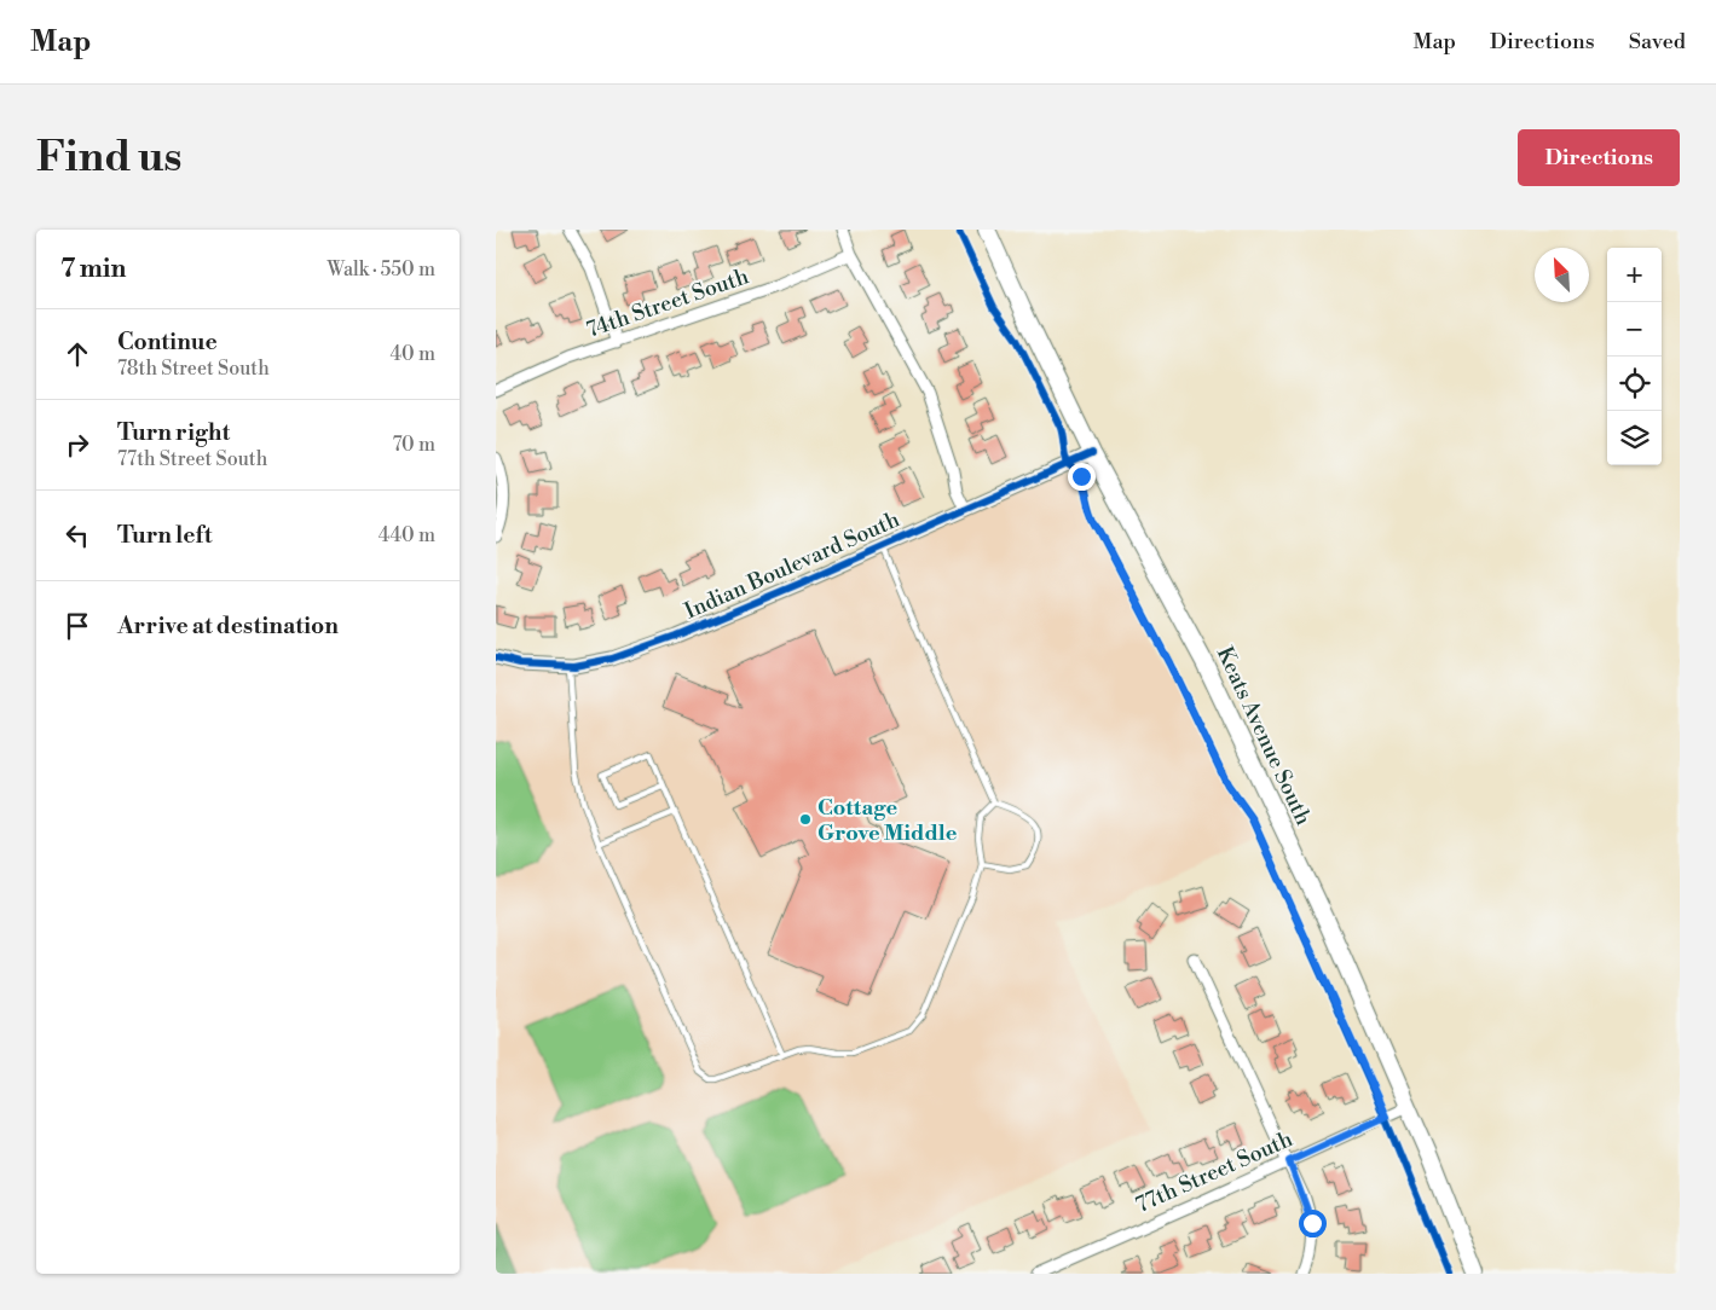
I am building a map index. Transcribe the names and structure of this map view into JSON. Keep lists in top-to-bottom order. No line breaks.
{"streets":{"main road":["Keats Avenue South"],"street":["74th Street South","Indian Boulevard South","77th Street South"]},"crossings":[["Indian Boulevard South","Keats Avenue South"],["Keats Avenue South","77th Street South"]],"places":["Cottage Grove Middle"],"north":"top left","page":{"header":"Map","nav":["Map","Directions","Saved"],"buttons":"Directions","title":"Find us","heading":["7 min","Walk · 550 m"],"map_buttons":["+","−"],"list":[["Continue","78th Street South","40 m"],["Turn right","77th Street South","70 m"],["Turn left","440 m"],"Arrive at destination"]}}
